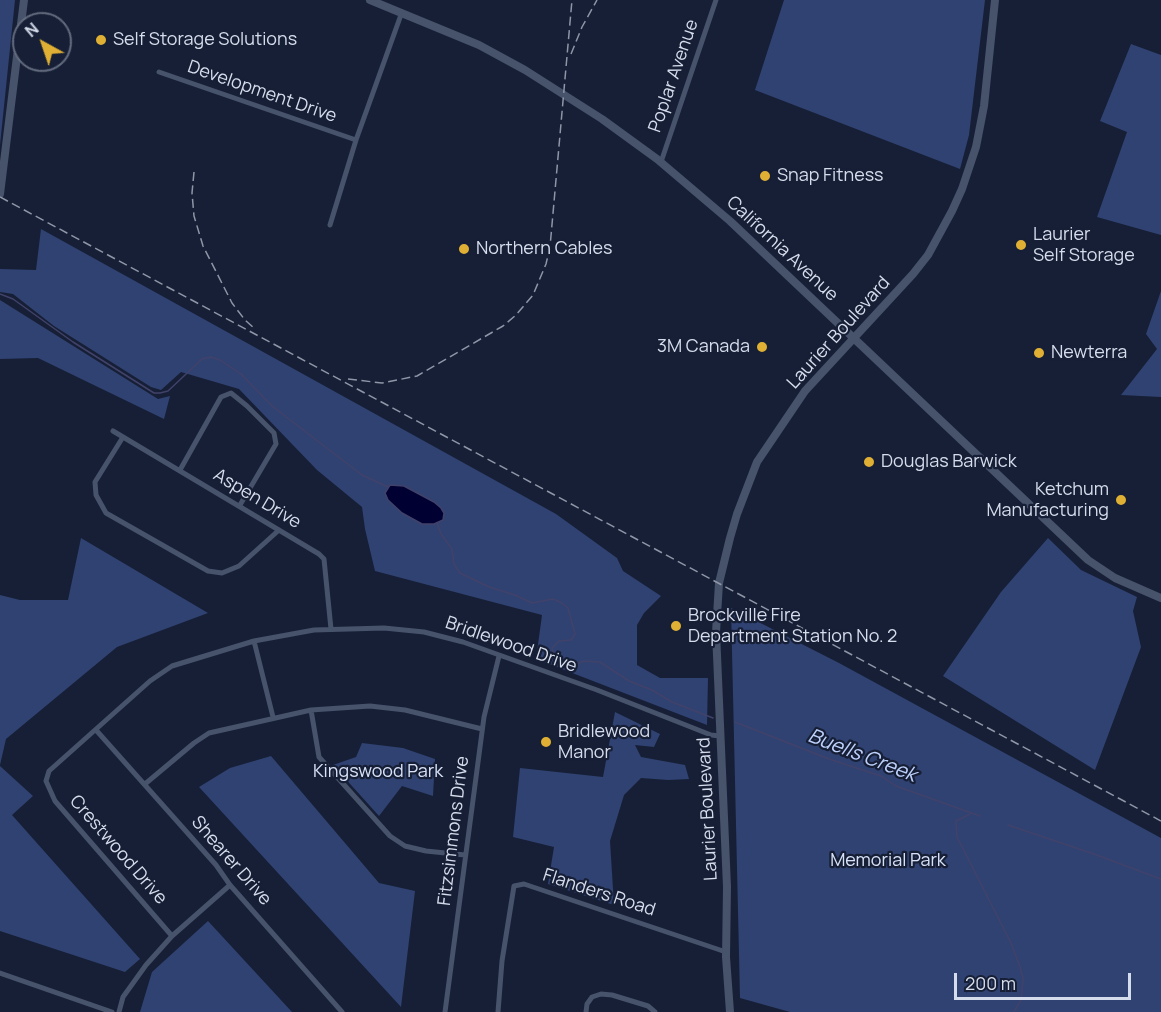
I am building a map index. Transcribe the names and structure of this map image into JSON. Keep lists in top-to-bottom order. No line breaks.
{"streets":{"street":["Poplar Avenue","Development Drive","California Avenue","Laurier Boulevard","Aspen Drive","Bridlewood Drive","Fitzsimmons Drive","Crestwood Drive","Shearer Drive","Flanders Road"]},"crossings":[["Poplar Avenue","California Avenue"],["Development Drive","California Avenue"],["California Avenue","Laurier Boulevard"],["Laurier Boulevard","Bridlewood Drive"],["Laurier Boulevard","Flanders Road"],["Aspen Drive","Bridlewood Drive"],["Bridlewood Drive","Fitzsimmons Drive"],["Bridlewood Drive","Crestwood Drive"],["Bridlewood Drive","Shearer Drive"]],"water":["Buells Creek"],"parks":["Kingswood Park","Memorial Park"],"places":["Self Storage Solutions","Snap Fitness","Laurier Self Storage","Northern Cables","3M Canada","Newterra","Douglas Barwick","Ketchum Manufacturing","Brockville Fire Department Station No. 2","Bridlewood Manor"],"scale_bar":"200 m","north":"top left"}
